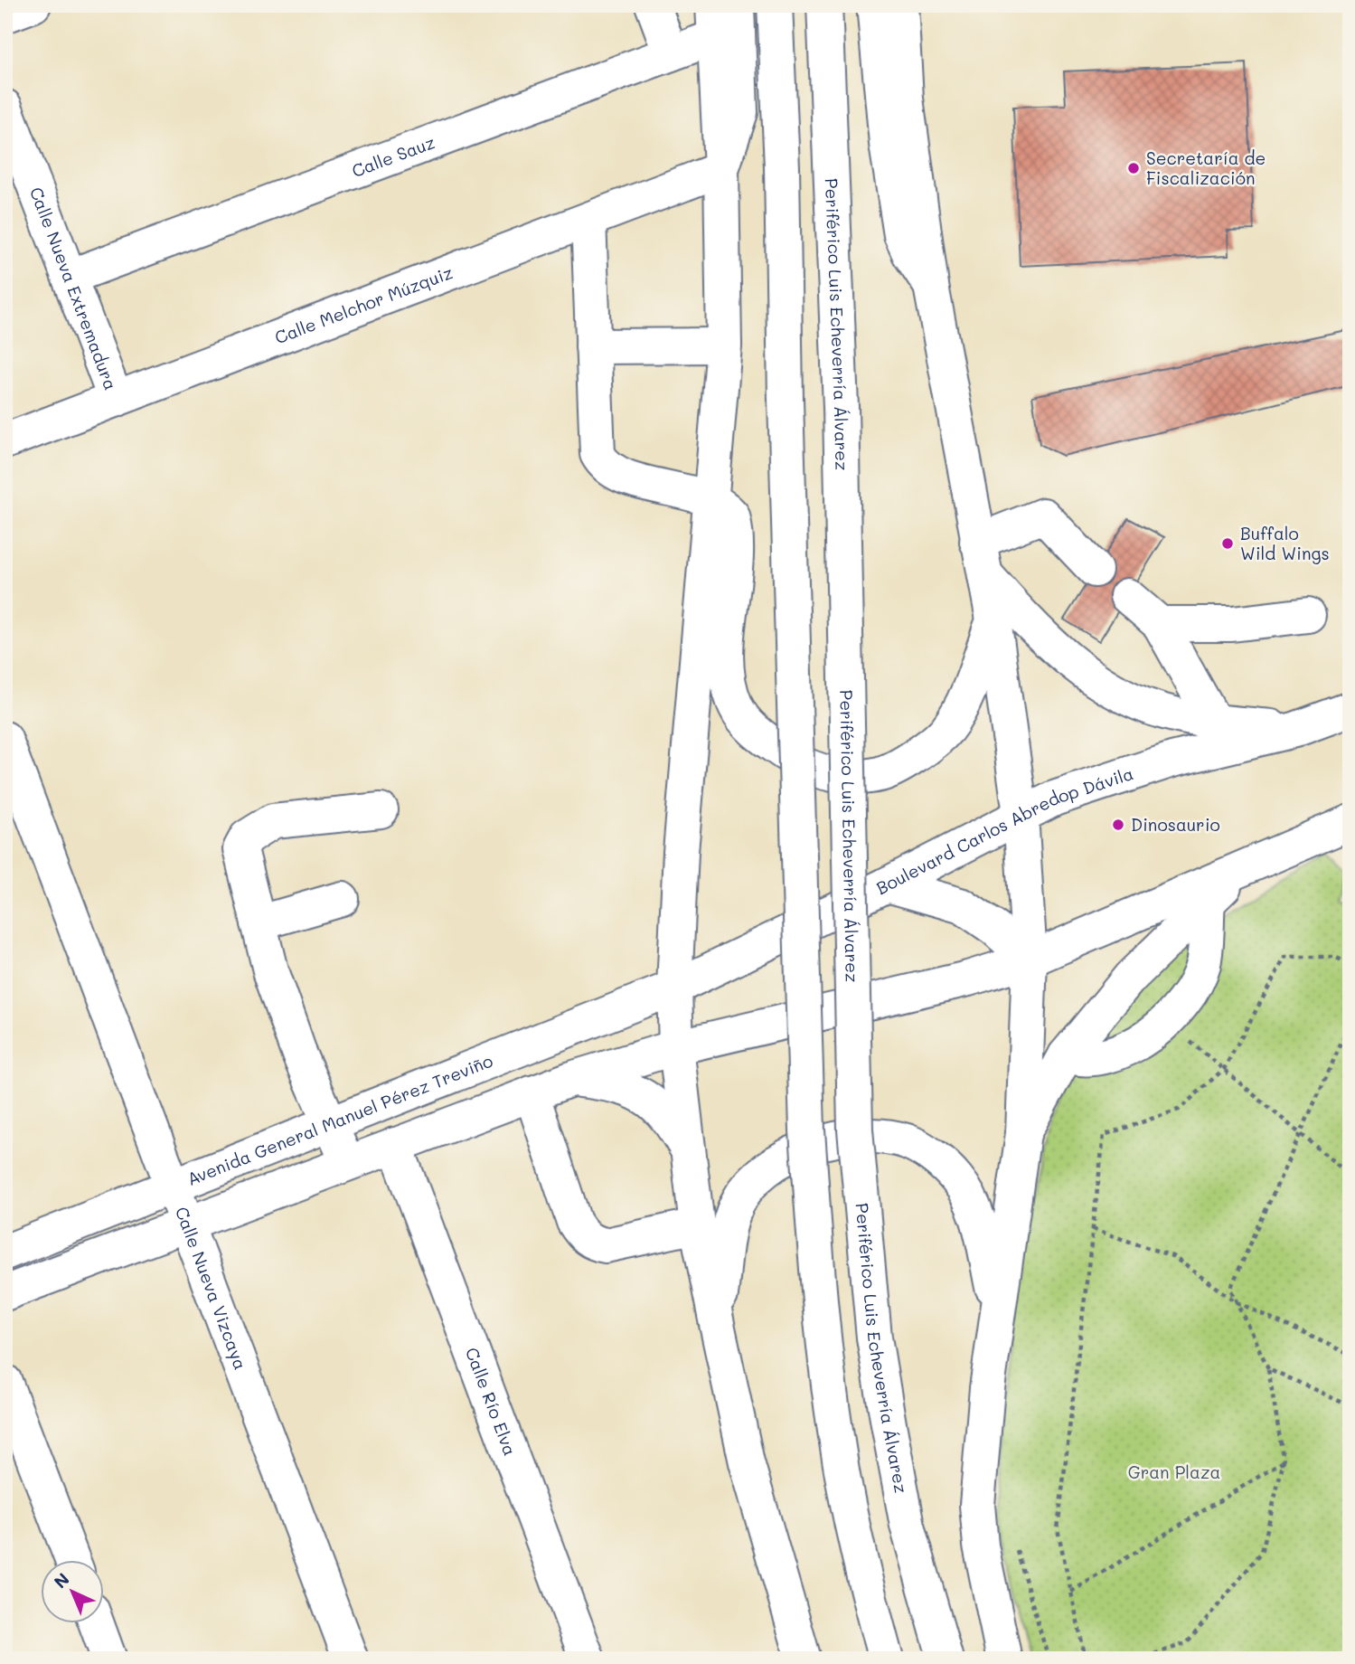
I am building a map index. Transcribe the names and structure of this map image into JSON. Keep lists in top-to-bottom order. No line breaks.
{"streets":{"main road":["Calle Sauz","Calle Nueva Extremadura","Calle Melchor Múzquiz","Periférico Luis Echeverría Álvarez","Boulevard Carlos Abredop Dávila","Avenida General Manuel Pérez Treviño","Calle Nueva Vizcaya","Calle Río Elva"]},"crossings":[["Calle Sauz","Calle Nueva Extremadura"],["Calle Nueva Extremadura","Calle Melchor Múzquiz"],["Boulevard Carlos Abredop Dávila","Avenida General Manuel Pérez Treviño"],["Avenida General Manuel Pérez Treviño","Calle Nueva Vizcaya"]],"parks":["Gran Plaza"],"places":["Secretaría de Fiscalización","Buffalo Wild Wings","Dinosaurio"],"north":"top left"}
